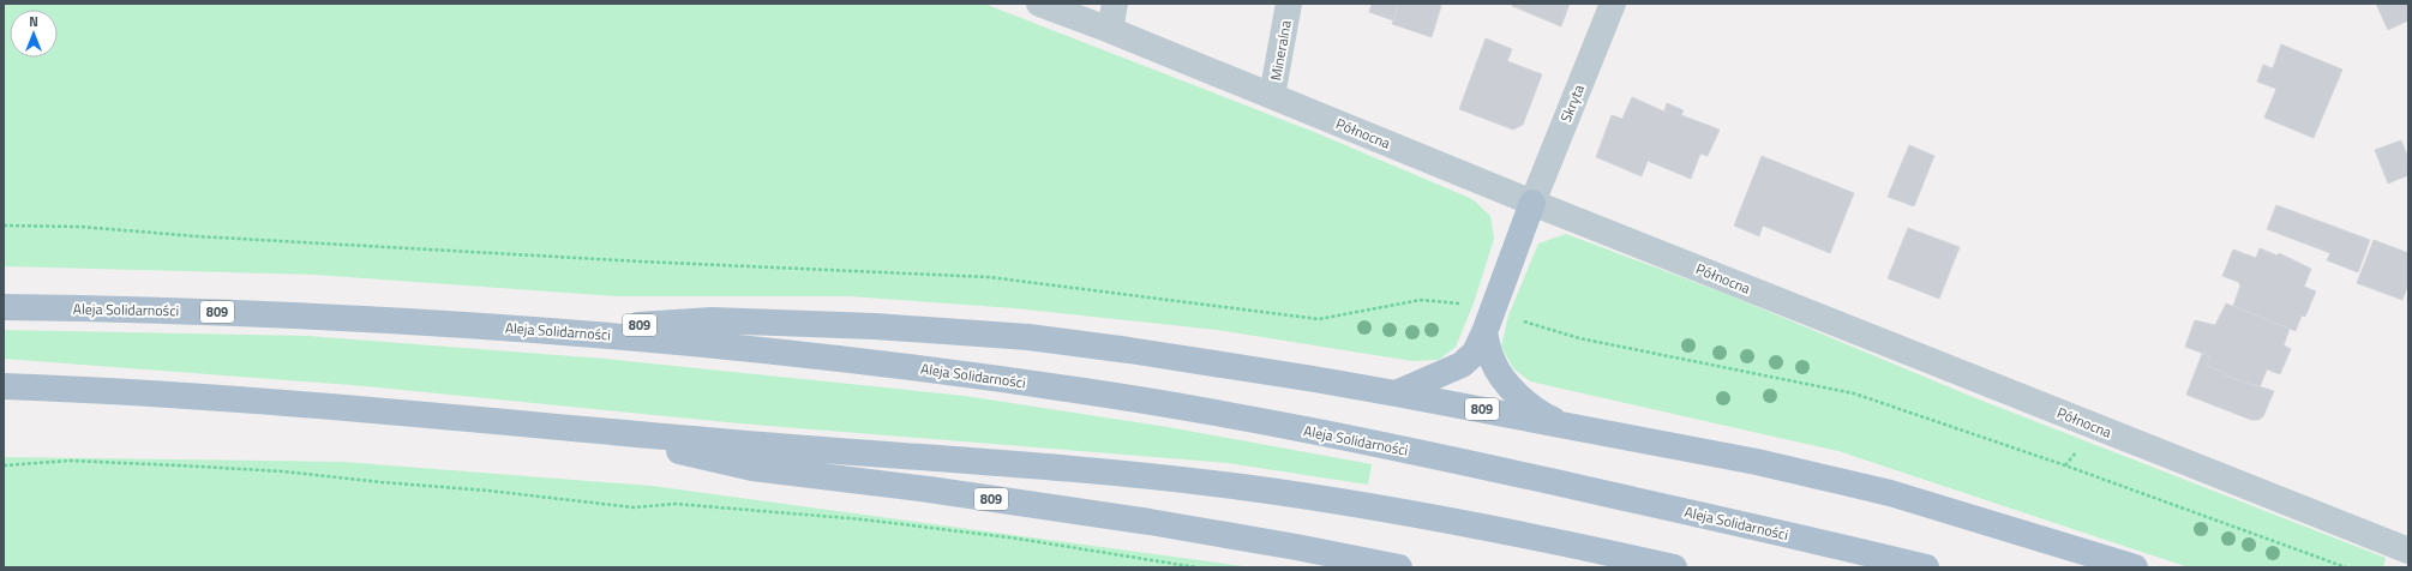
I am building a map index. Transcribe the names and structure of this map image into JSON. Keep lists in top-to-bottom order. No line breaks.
{"streets":{"main road":["Aleja Solidarności","809"],"street":["Mineralna","Skryta","Północna"]},"crossings":[["Mineralna","Północna"],["Skryta","Północna"],["Aleja Solidarności","809"]],"north":"top"}
